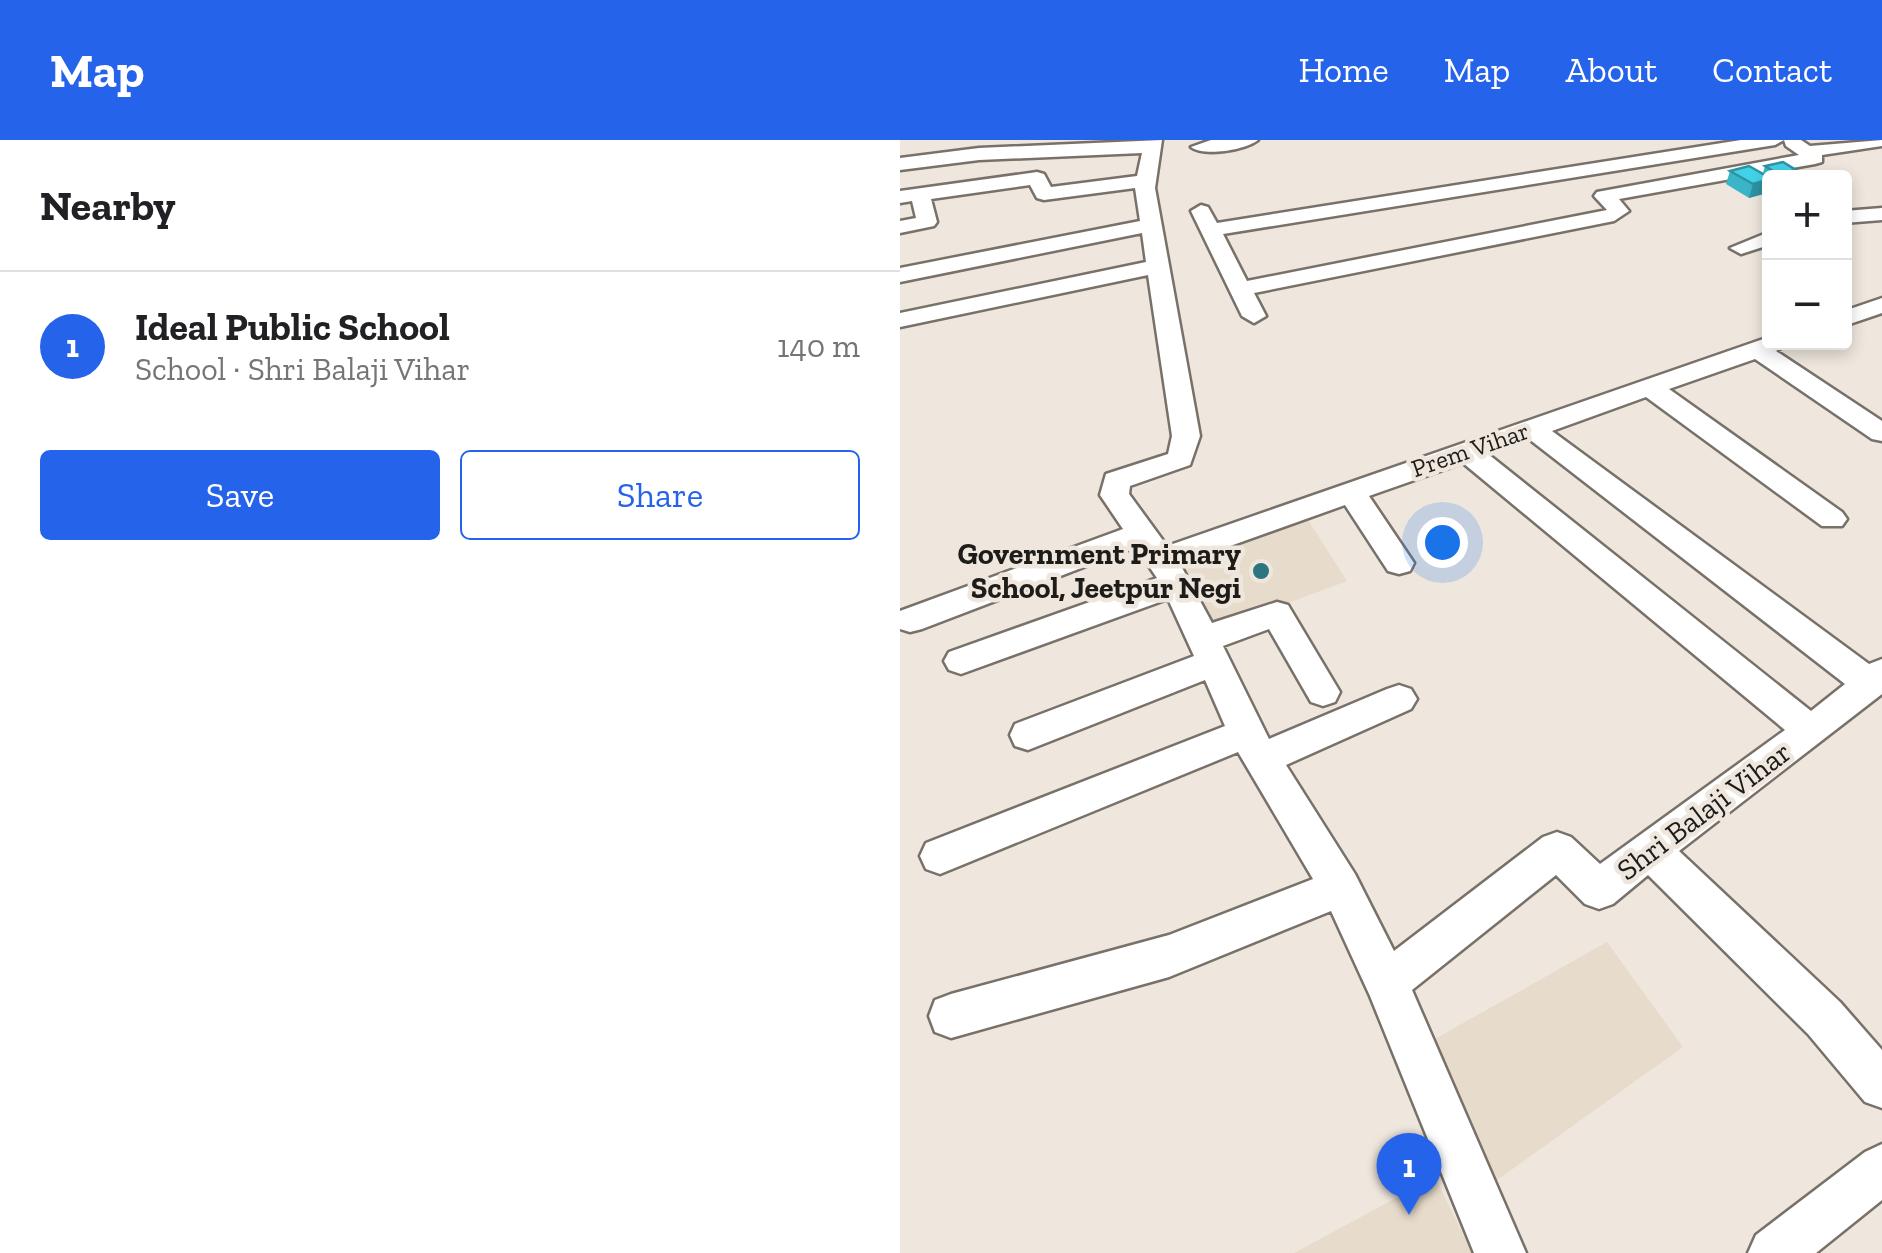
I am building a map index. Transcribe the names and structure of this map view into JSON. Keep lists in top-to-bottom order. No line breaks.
{"streets":{"street":["Prem Vihar","Shri Balaji Vihar"]},"places":["Government Primary School, Jeetpur Negi"],"page":{"header":"Map","nav":["Home","Map","About","Contact"],"heading":"Nearby","map_buttons":["+","−"],"list":[{"mark":"1","name":"Ideal Public School","note":"School · Shri Balaji Vihar","value":"140 m"}],"buttons":["Save","Share"],"pins":"1"}}
